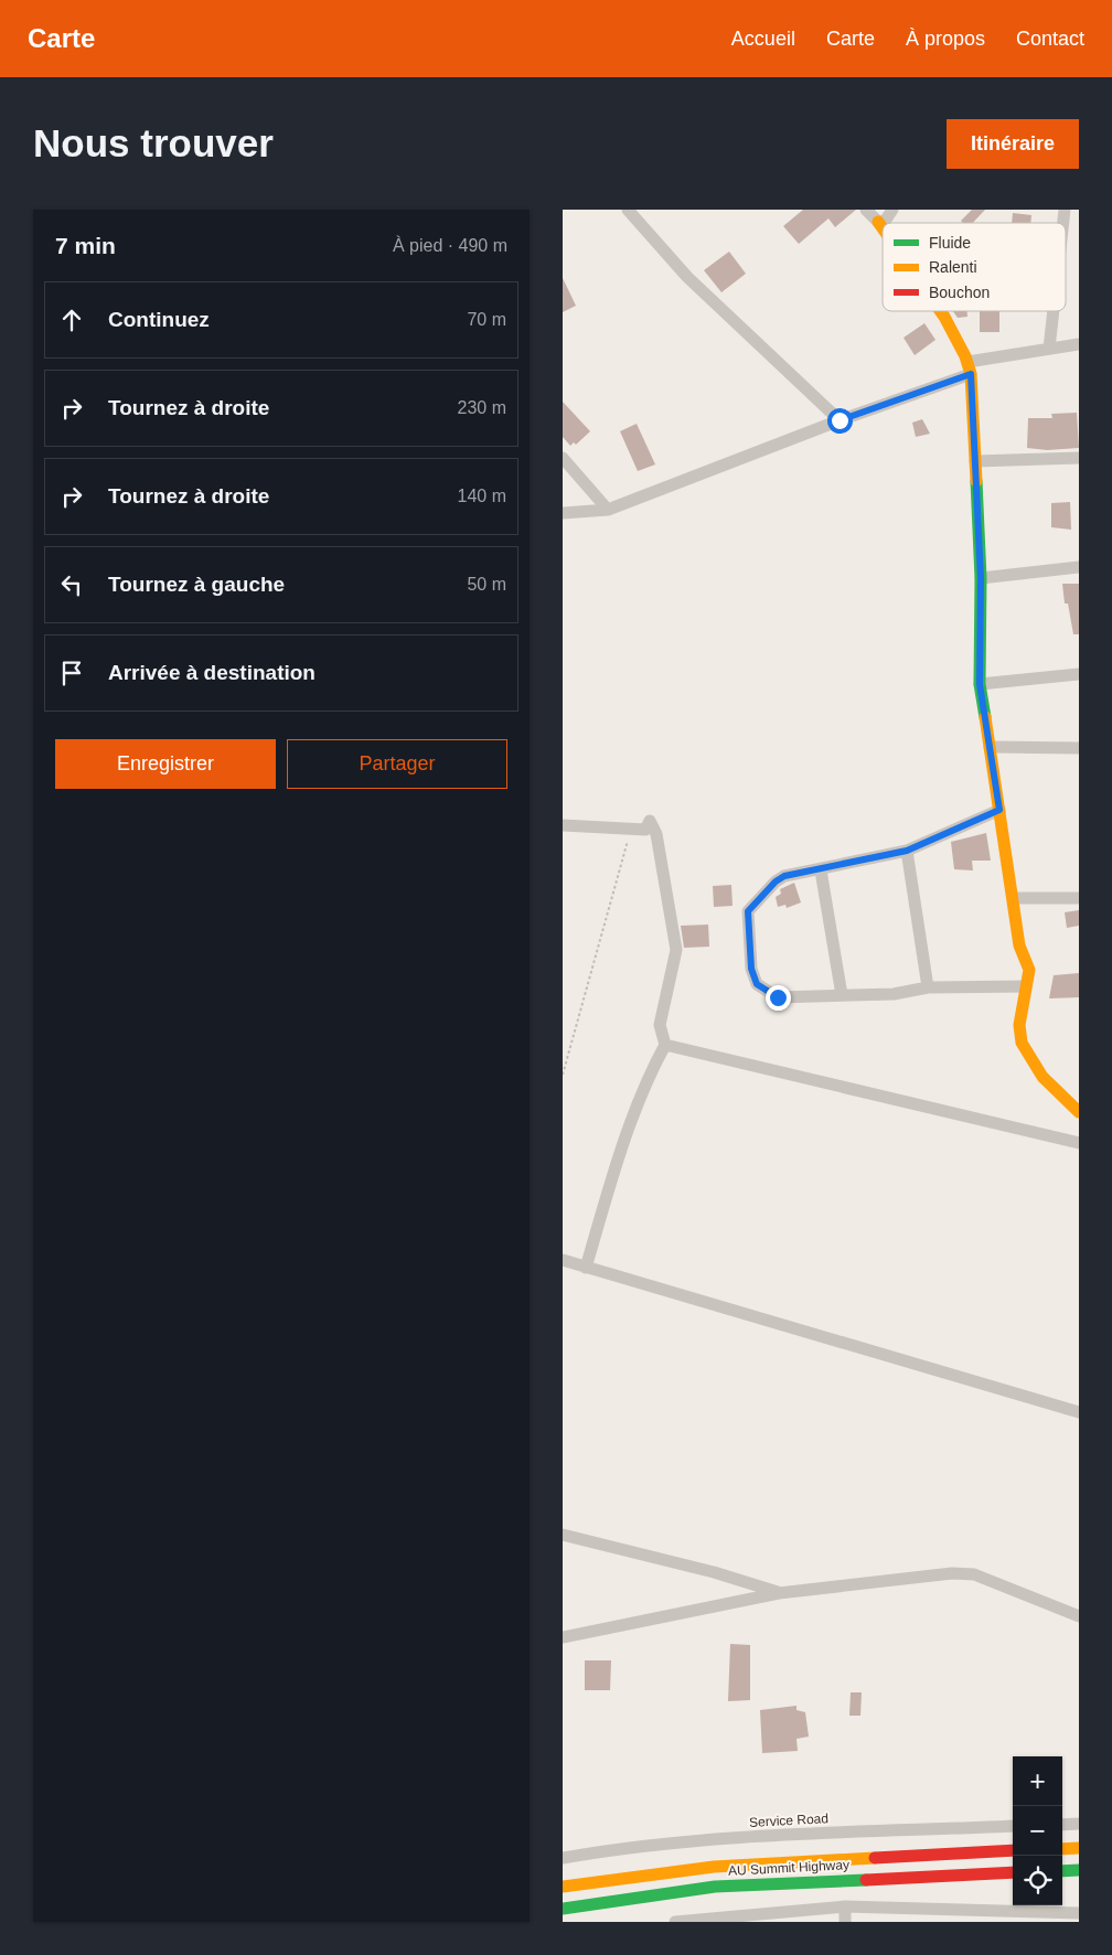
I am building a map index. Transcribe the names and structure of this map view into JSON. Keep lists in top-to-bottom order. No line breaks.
{"streets":{"main road":["AU Summit Highway"],"street":["Service Road"]},"legend":["Fluide","Ralenti","Bouchon"],"page":{"header":"Carte","nav":["Accueil","Carte","À propos","Contact"],"buttons":["Itinéraire",["Enregistrer","Partager"]],"title":"Nous trouver","heading":["7 min","À pied · 490 m"],"list":[["Continuez","70 m"],["Tournez à droite","230 m"],["Tournez à droite","140 m"],["Tournez à gauche","50 m"],"Arrivée à destination"],"map_buttons":["+","−"]}}
